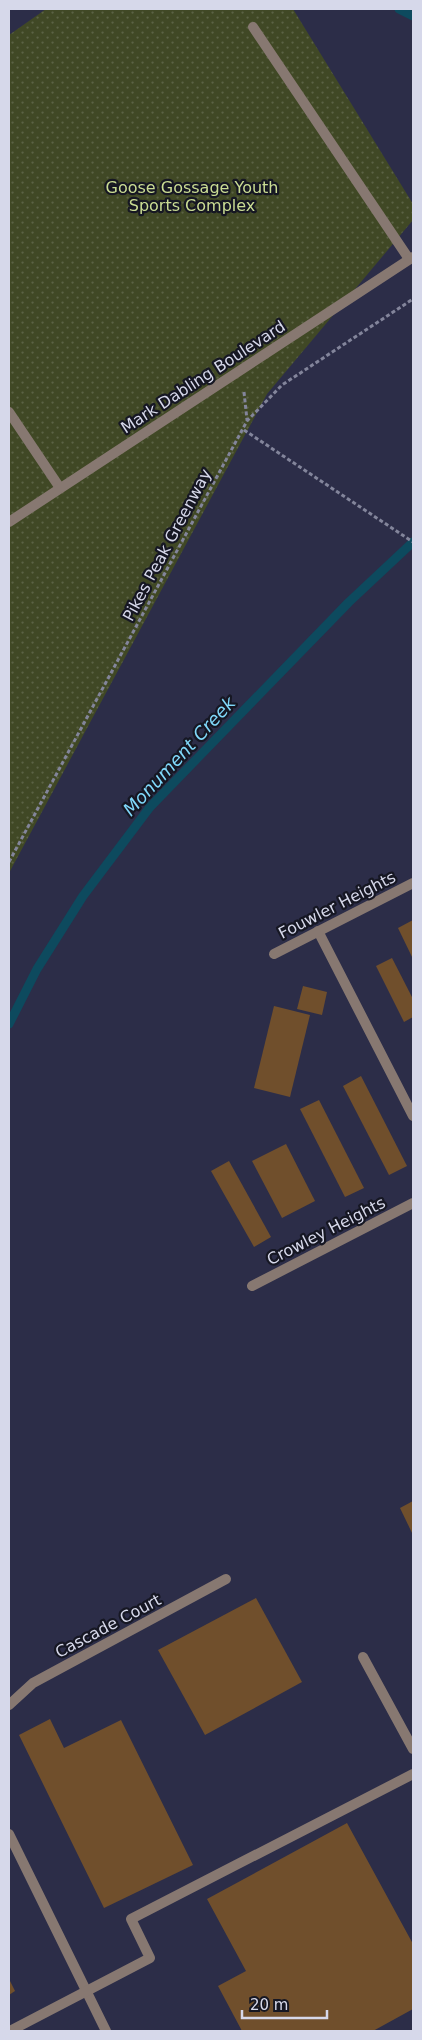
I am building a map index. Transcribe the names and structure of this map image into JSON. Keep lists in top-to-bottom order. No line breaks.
{"streets":{"street":["Mark Dabling Boulevard","Fouwler Heights","Crowley Heights","Cascade Court"],"path":["Pikes Peak Greenway"]},"water":["Monument Creek"],"parks":["Goose Gossage Youth Sports Complex"],"scale_bar":"20 m"}
